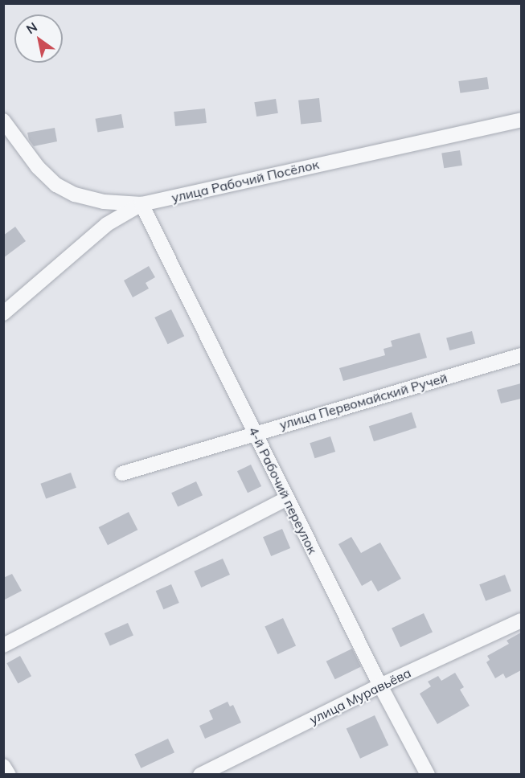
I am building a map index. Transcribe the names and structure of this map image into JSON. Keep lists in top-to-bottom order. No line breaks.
{"streets":{"street":["улица Рабочий Посёлок","улица Первомайский Ручей","4-й Рабочий переулок","улица Муравьёва"]},"crossings":[["улица Рабочий Посёлок","4-й Рабочий переулок"],["улица Первомайский Ручей","4-й Рабочий переулок"],["4-й Рабочий переулок","улица Муравьёва"]],"north":"top left"}
